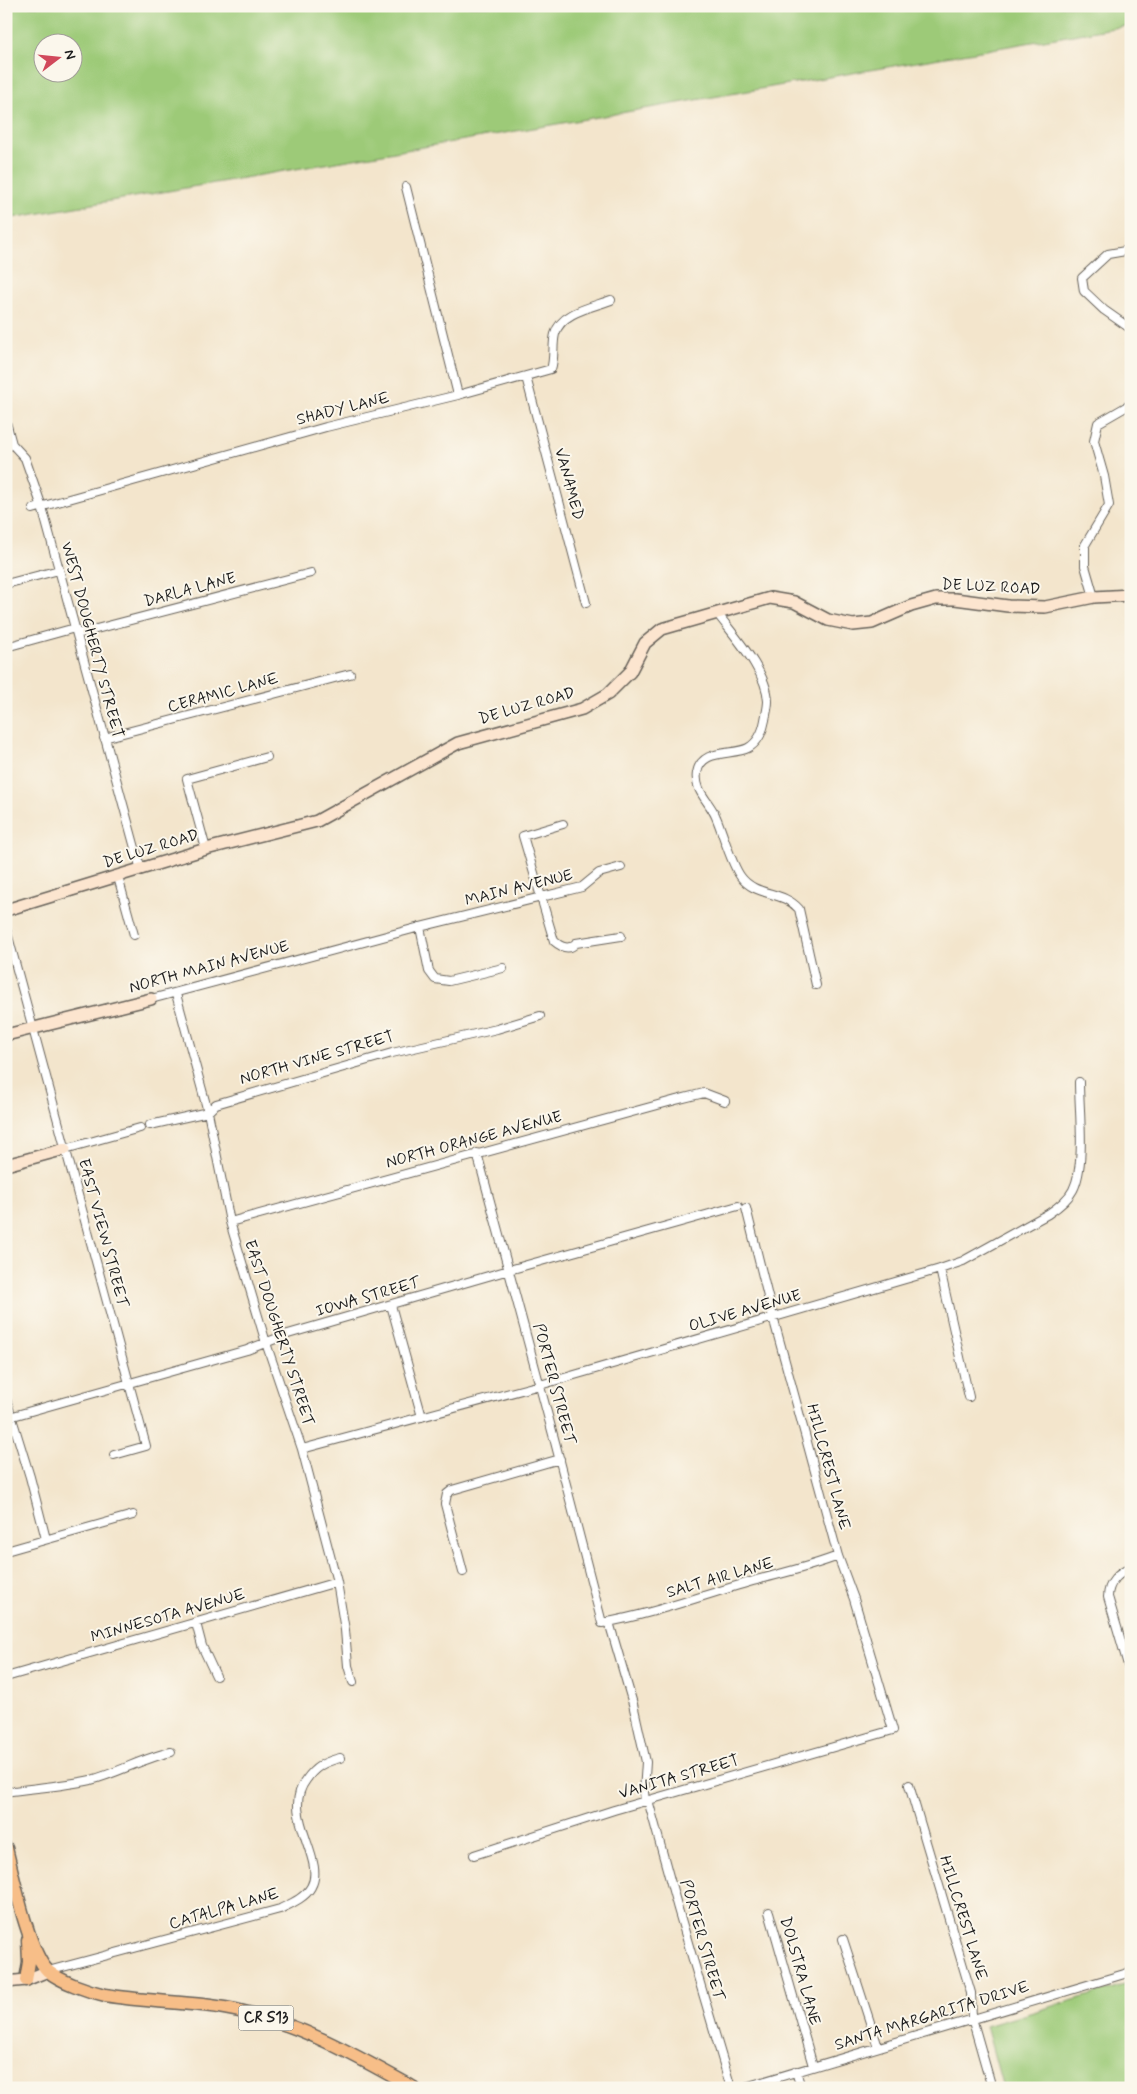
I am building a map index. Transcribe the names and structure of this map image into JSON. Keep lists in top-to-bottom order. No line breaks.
{"streets":{"main road":["DE LUZ ROAD","NORTH MAIN AVENUE","CR S13"],"street":["SHADY LANE","VANAMED","DARLA LANE","WEST DOUGHERTY STREET","CERAMIC LANE","MAIN AVENUE","NORTH VINE STREET","NORTH ORANGE AVENUE","EAST VIEW STREET","IOWA STREET","OLIVE AVENUE","EAST DOUGHERTY STREET","PORTER STREET","HILLCREST LANE","SALT AIR LANE","MINNESOTA AVENUE","VANITA STREET","CATALPA LANE","DOLSTRA LANE","SANTA MARGARITA DRIVE"]},"crossings":[["SHADY LANE","VANAMED"],["SHADY LANE","WEST DOUGHERTY STREET"],["DE LUZ ROAD","WEST DOUGHERTY STREET"],["DARLA LANE","WEST DOUGHERTY STREET"],["WEST DOUGHERTY STREET","CERAMIC LANE"],["MAIN AVENUE","NORTH MAIN AVENUE"],["NORTH MAIN AVENUE","EAST VIEW STREET"],["NORTH MAIN AVENUE","EAST DOUGHERTY STREET"],["NORTH VINE STREET","EAST DOUGHERTY STREET"],["NORTH ORANGE AVENUE","EAST DOUGHERTY STREET"],["NORTH ORANGE AVENUE","PORTER STREET"],["EAST VIEW STREET","IOWA STREET"],["IOWA STREET","EAST DOUGHERTY STREET"],["IOWA STREET","PORTER STREET"],["IOWA STREET","HILLCREST LANE"],["OLIVE AVENUE","EAST DOUGHERTY STREET"],["OLIVE AVENUE","PORTER STREET"],["OLIVE AVENUE","HILLCREST LANE"],["EAST DOUGHERTY STREET","MINNESOTA AVENUE"],["PORTER STREET","SALT AIR LANE"],["PORTER STREET","VANITA STREET"],["HILLCREST LANE","SALT AIR LANE"],["HILLCREST LANE","VANITA STREET"],["HILLCREST LANE","SANTA MARGARITA DRIVE"],["CATALPA LANE","CR S13"],["DOLSTRA LANE","SANTA MARGARITA DRIVE"]],"north":"right"}
